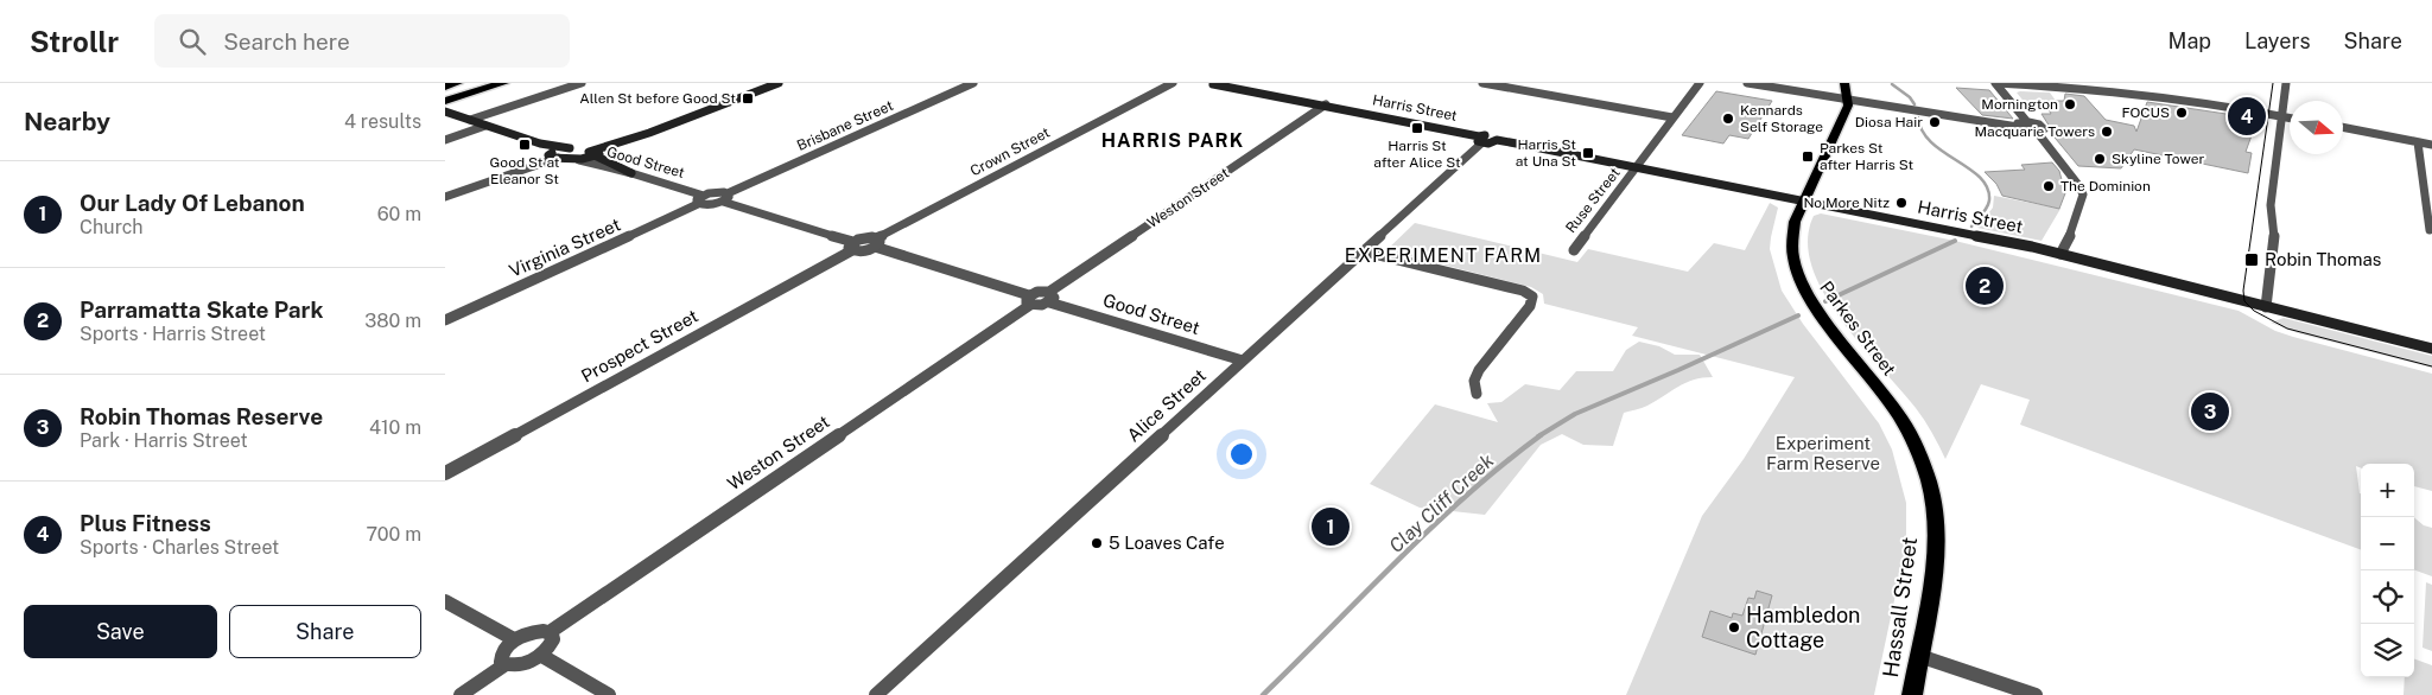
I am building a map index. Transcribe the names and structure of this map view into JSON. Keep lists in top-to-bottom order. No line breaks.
{"streets":{"main road":["Harris Street","Parkes Street","Hassall Street"],"street":["Brisbane Street","Crown Street","Good Street","Weston Street","Ruse Street","Virginia Street","Prospect Street","Alice Street"]},"crossings":[["Harris Street","Weston Street"],["Harris Street","Ruse Street"],["Harris Street","Parkes Street"],["Harris Street","Alice Street"],["Good Street","Weston Street"],["Good Street","Virginia Street"],["Good Street","Alice Street"],["Parkes Street","Hassall Street"]],"districts":["HARRIS PARK","EXPERIMENT FARM"],"water":["Clay Cliff Creek"],"parks":["Experiment Farm Reserve"],"places":{"transit":["Allen St before Good St","Harris St after Alice St","Good St at Eleanor St","Harris St at Una St","Parkes St after Harris St","Robin Thomas"],"other":["Mornington","FOCUS","Kennards Self Storage","Diosa Hair","Macquarie Towers","Skyline Tower","The Dominion","No More Nitz","5 Loaves Cafe","Hambledon Cottage"]},"north":"right","page":{"header":"Strollr","search":"Search here","nav":["Map","Layers","Share"],"heading":["Nearby","4 results"],"pins":["4","2","3","1"],"list":[{"mark":"1","name":"Our Lady Of Lebanon","note":"Church","value":"60 m"},{"mark":"2","name":"Parramatta Skate Park","note":"Sports · Harris Street","value":"380 m"},{"mark":"3","name":"Robin Thomas Reserve","note":"Park · Harris Street","value":"410 m"},{"mark":"4","name":"Plus Fitness","note":"Sports · Charles Street","value":"700 m"}],"map_buttons":["+","−"],"buttons":["Save","Share"]}}
